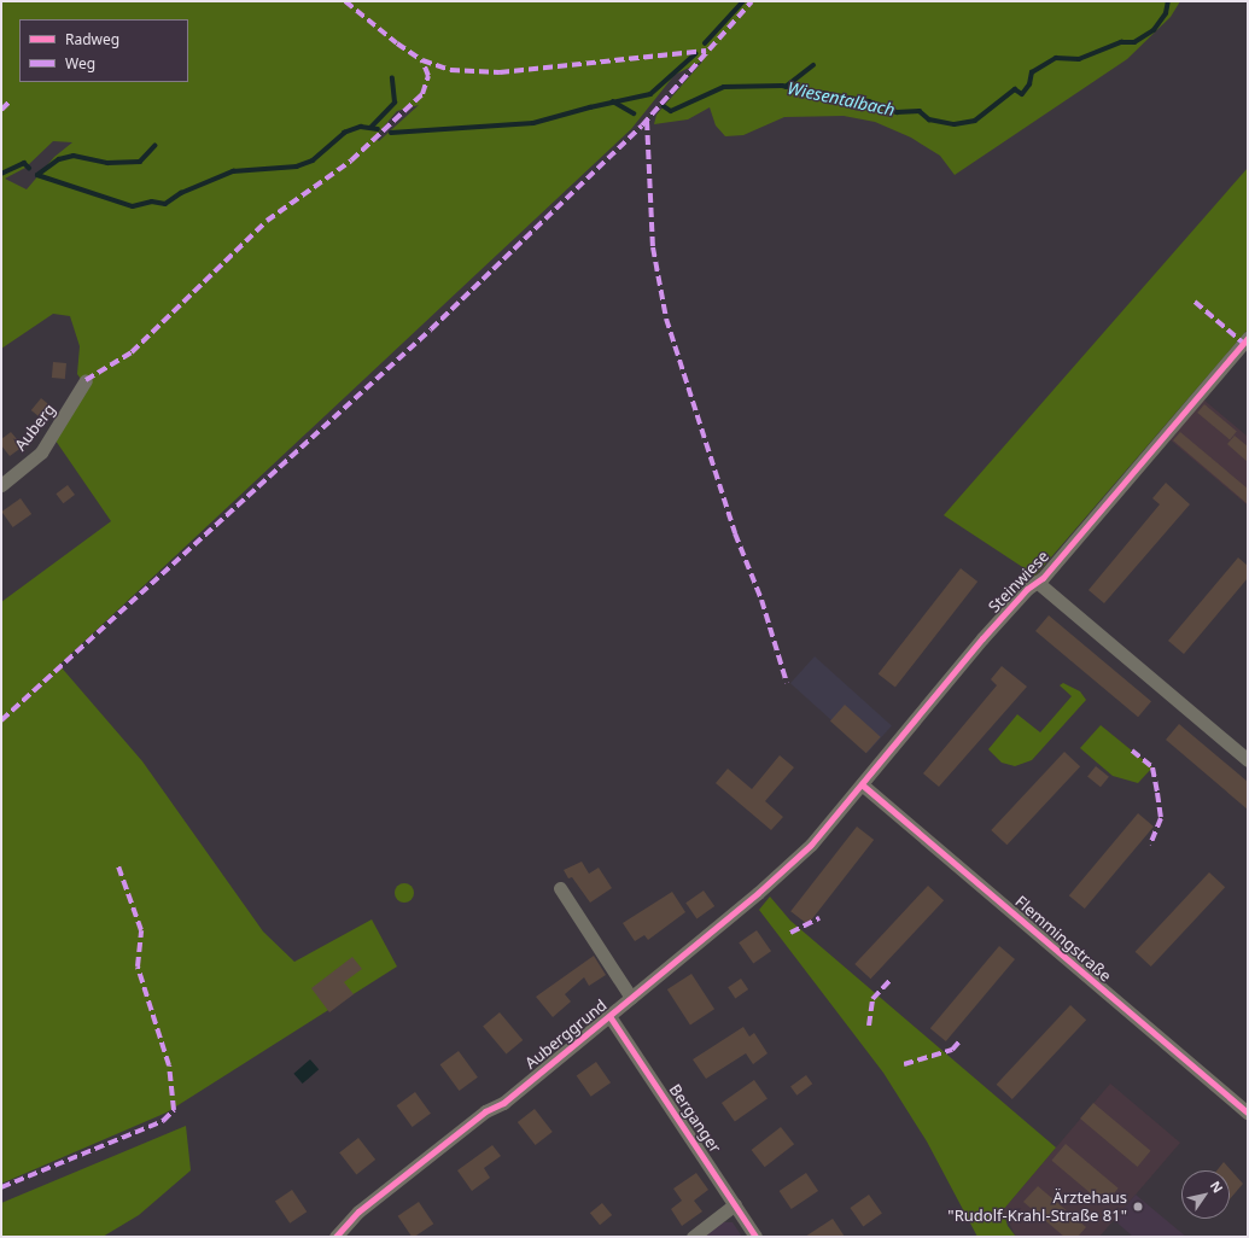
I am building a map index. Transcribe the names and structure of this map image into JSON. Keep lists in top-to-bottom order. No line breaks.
{"streets":{"street":["Auberg","Steinwiese","Flemmingstraße","Auberggrund","Berganger"]},"crossings":[["Steinwiese","Flemmingstraße"],["Steinwiese","Auberggrund"],["Auberggrund","Berganger"]],"water":["Wiesentalbach"],"places":["Ärztehaus \"Rudolf-Krahl-Straße 81\""],"legend":["Radweg","Weg"],"north":"top right"}
